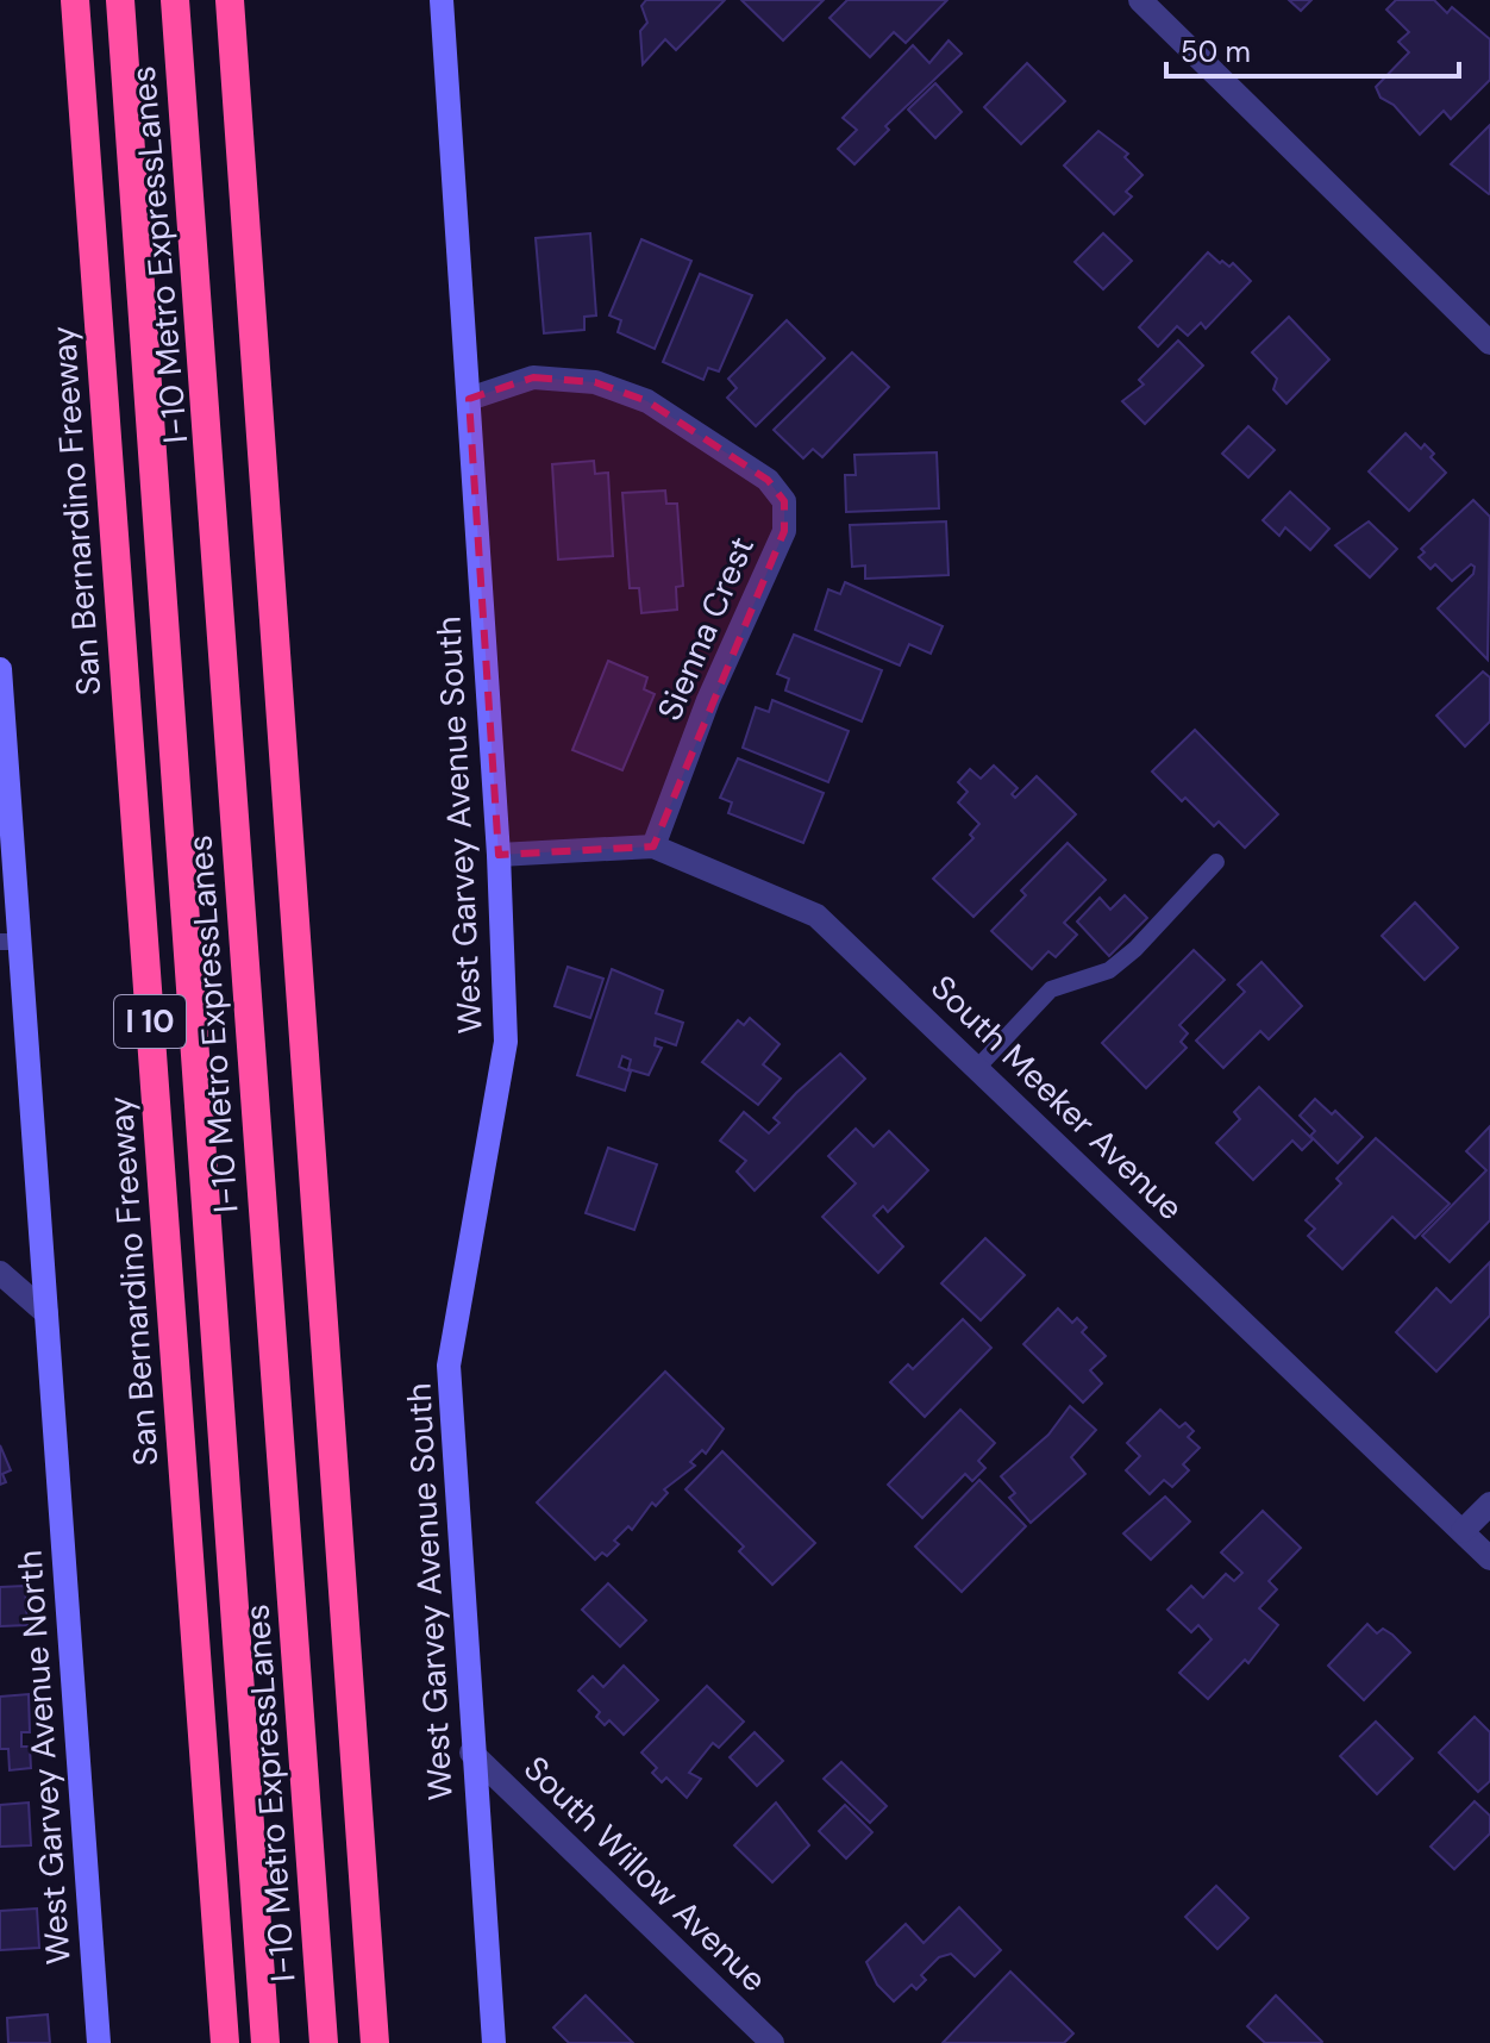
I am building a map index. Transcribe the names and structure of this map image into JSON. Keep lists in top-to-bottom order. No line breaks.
{"streets":{"highway":["I-10 Metro ExpressLanes","San Bernardino Freeway","I 10"],"street":["Sienna Crest","West Garvey Avenue South","South Meeker Avenue","West Garvey Avenue North","South Willow Avenue"]},"crossings":[["Sienna Crest","West Garvey Avenue South"],["Sienna Crest","South Meeker Avenue"],["West Garvey Avenue South","South Meeker Avenue"],["West Garvey Avenue South","South Willow Avenue"]],"scale_bar":"50 m"}
